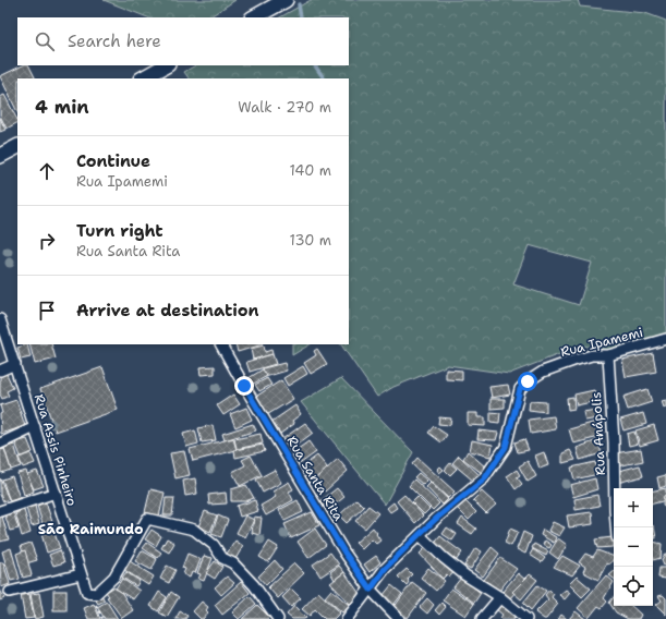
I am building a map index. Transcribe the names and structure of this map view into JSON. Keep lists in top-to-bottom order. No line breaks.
{"streets":{"street":["Rua Ipamemi","Rua Anápolis","Rua Assis Pinheiro","Rua Santa Rita"]},"crossings":[["Rua Ipamemi","Rua Anápolis"],["Rua Ipamemi","Rua Santa Rita"]],"districts":["São Raimundo"],"page":{"search":"Search here","heading":["4 min","Walk · 270 m"],"list":[["Continue","Rua Ipamemi","140 m"],["Turn right","Rua Santa Rita","130 m"],"Arrive at destination"],"map_buttons":["+","−"]}}
